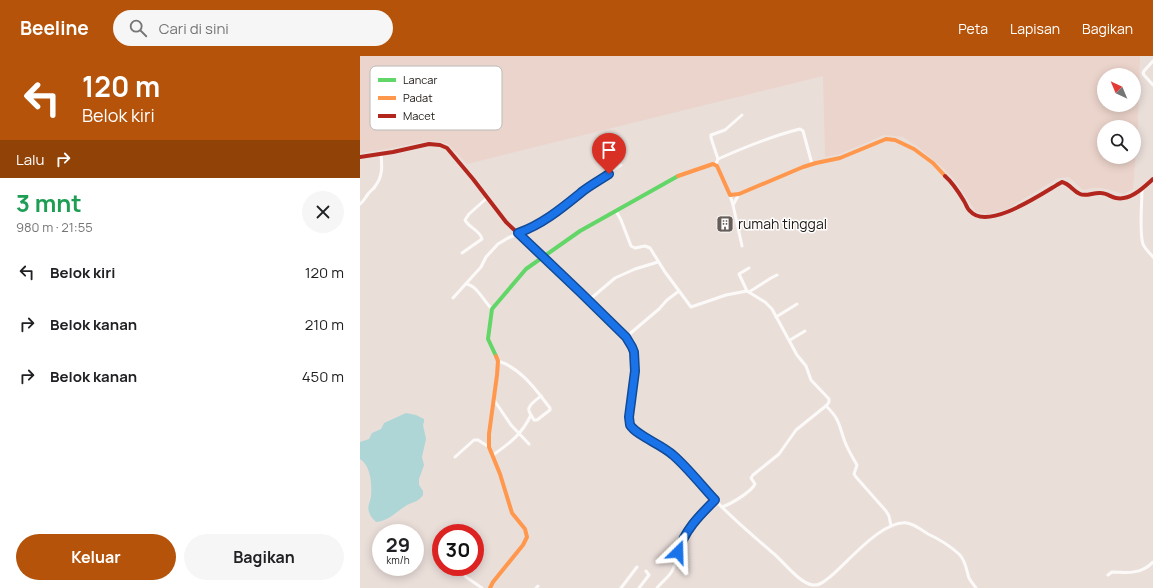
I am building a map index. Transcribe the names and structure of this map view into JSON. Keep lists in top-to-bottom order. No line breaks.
{"places":{"building":["rumah tinggal"]},"legend":["Lancar","Padat","Macet"],"north":"top left","page":{"header":"Beeline","search":"Cari di sini","nav":["Peta","Lapisan","Bagikan"],"turn":["120 m","Belok kiri"],"then":"Lalu","heading":["3 mnt","980 m · 21:55"],"list":[{"name":"Belok kiri","value":"120 m"},{"name":"Belok kanan","value":"210 m"},{"name":"Belok kanan","value":"450 m"}],"speed":"29 km/h","limit":"30","buttons":["Keluar","Bagikan"]}}
